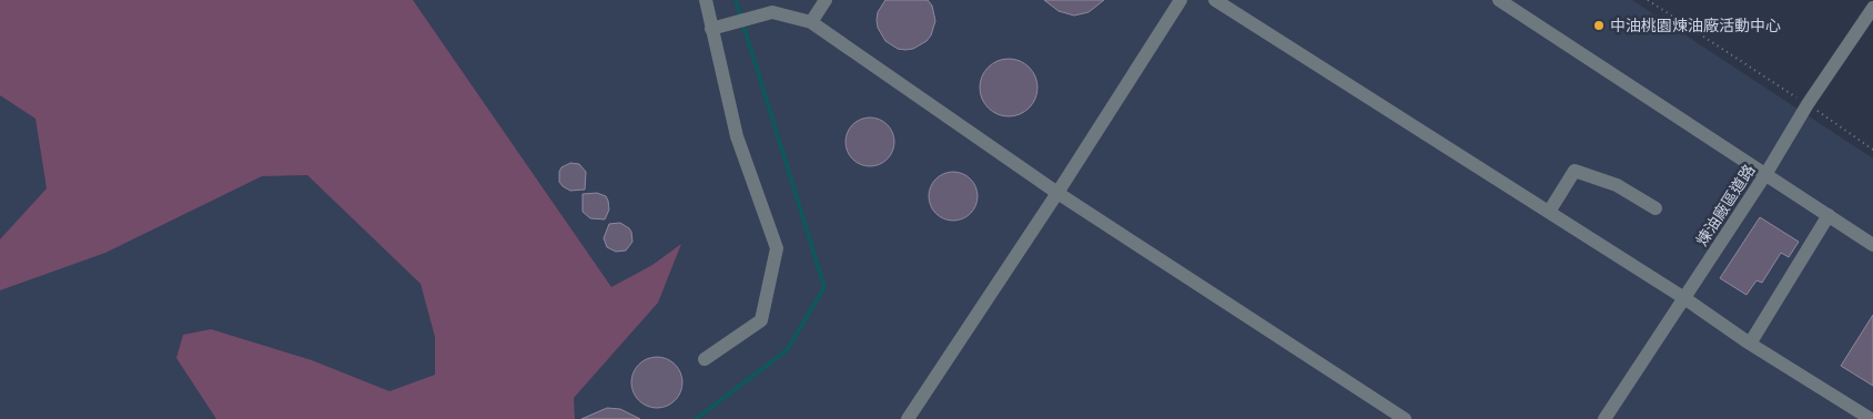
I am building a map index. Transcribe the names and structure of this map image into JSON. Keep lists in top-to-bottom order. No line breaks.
{"streets":{"lane":["煉油廠區道路"]},"places":["中油桃園煉油廠活動中心"]}
